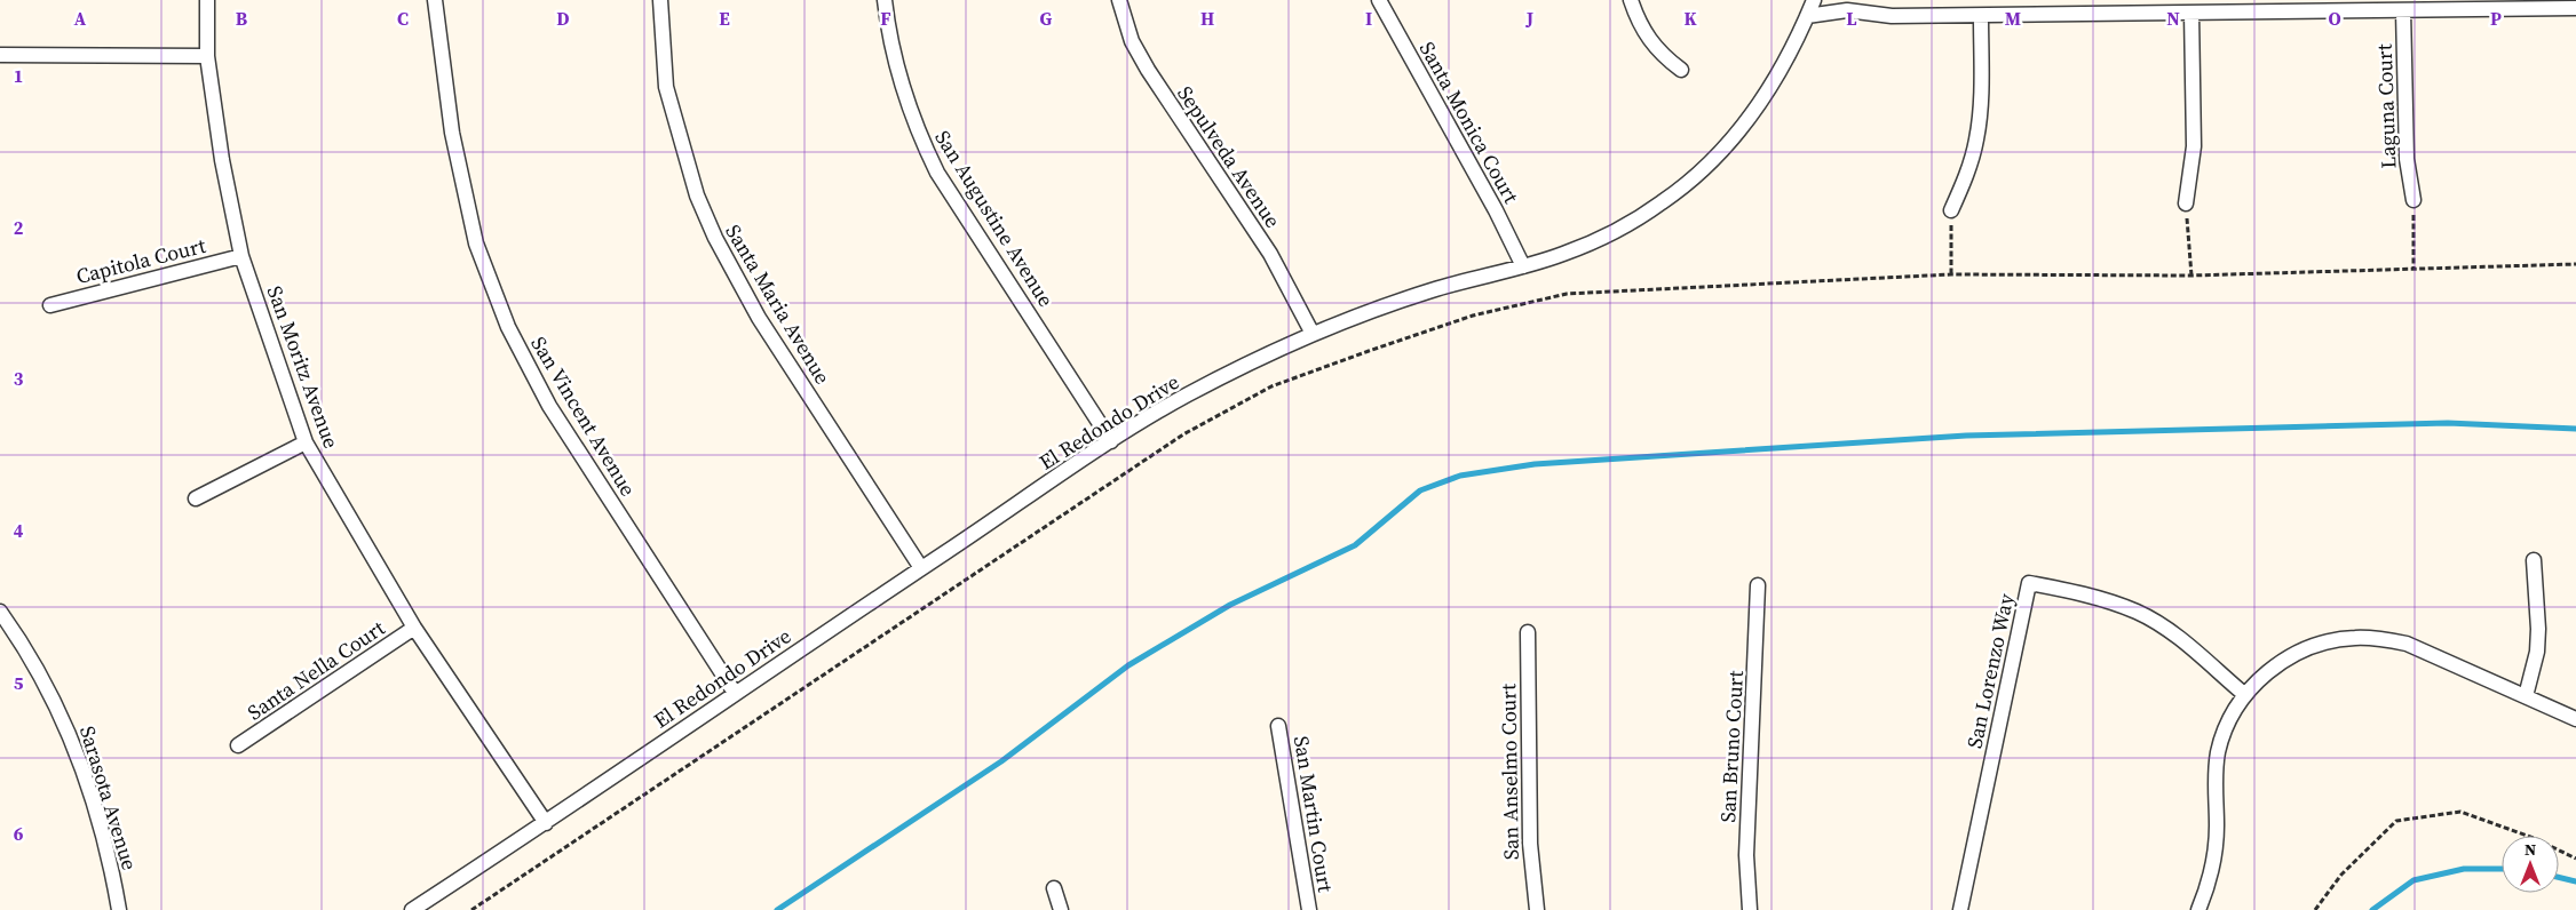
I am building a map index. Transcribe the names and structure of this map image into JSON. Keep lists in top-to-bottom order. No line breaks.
{"streets":{"street":["Laguna Court","Santa Monica Court","Sepulveda Avenue","San Augustine Avenue","Capitola Court","Santa Maria Avenue","San Moritz Avenue","San Vincent Avenue","El Redondo Drive","Santa Nella Court","San Lorenzo Way","San Bruno Court","San Anselmo Court","Sarasota Avenue","San Martin Court"]},"crossings":[["Santa Monica Court","El Redondo Drive"],["Sepulveda Avenue","El Redondo Drive"],["San Augustine Avenue","El Redondo Drive"],["Capitola Court","San Moritz Avenue"],["Santa Maria Avenue","El Redondo Drive"],["San Moritz Avenue","El Redondo Drive"],["San Moritz Avenue","Santa Nella Court"],["San Vincent Avenue","El Redondo Drive"]],"north":"top","grid":{"columns":["A","B","C","D","E","F","G","H","I","J","K","L","M","N","O","P"],"rows":["1","2","3","4","5","6"]}}
